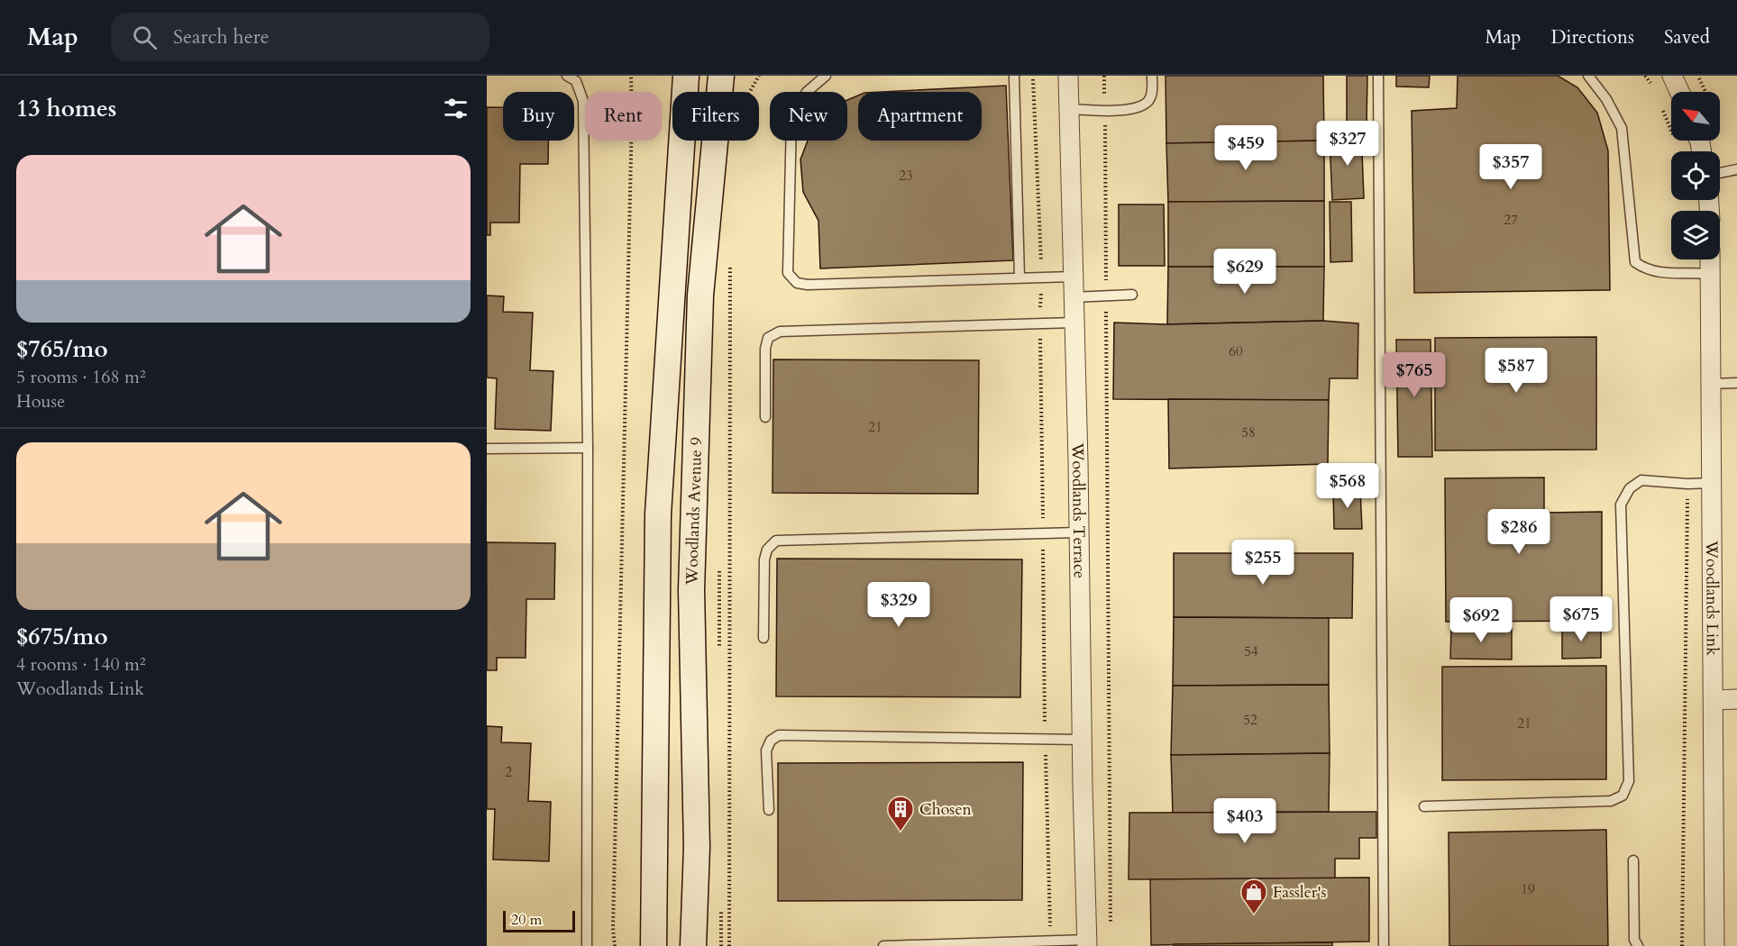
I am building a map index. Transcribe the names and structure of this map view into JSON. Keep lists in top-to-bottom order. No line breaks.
{"streets":{"main road":["Woodlands Avenue 9"],"street":["Woodlands Terrace","Woodlands Link"]},"places":{"building":["Chosen"],"shop":["Fassler's"]},"house_numbers":["23","27","60","21","58","54","52","21","2","19"],"scale_bar":"20 m","north":"top left","page":{"header":"Map","search":"Search here","nav":["Map","Directions","Saved"],"heading":"13 homes","chip":["Buy","Rent","Filters","New","Apartment"],"price":["$327","$459","$357","$629","$587","$765","$568","$286","$255","$329","$675","$692","$403"],"list":[{"name":"$765/mo","note":"5 rooms · 168 m² · House"},{"name":"$675/mo","note":"4 rooms · 140 m² · Woodlands Link"}],"scale":"20 m"}}
